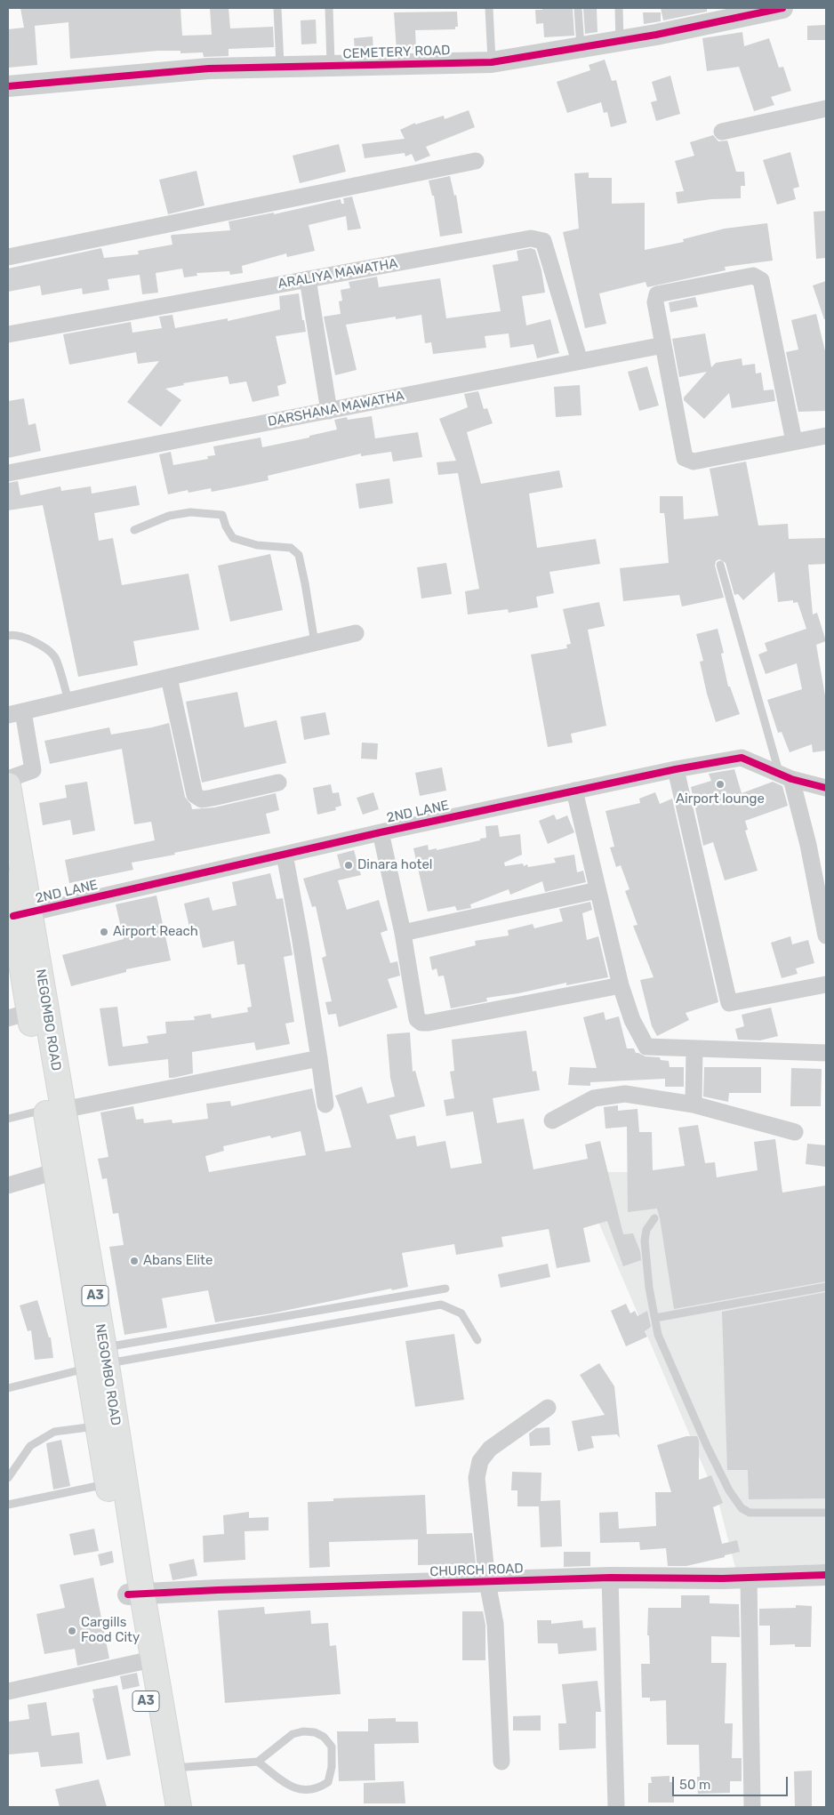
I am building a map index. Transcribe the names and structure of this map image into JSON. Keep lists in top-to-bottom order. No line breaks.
{"streets":{"highway":["NEGOMBO ROAD","A3"],"street":["CEMETERY ROAD","ARALIYA MAWATHA","DARSHANA MAWATHA","2ND LANE","CHURCH ROAD"]},"crossings":[["ARALIYA MAWATHA","DARSHANA MAWATHA"],["2ND LANE","NEGOMBO ROAD"],["NEGOMBO ROAD","CHURCH ROAD"]],"places":["Airport lounge","Dinara hotel","Airport Reach","Abans Elite","Cargills Food City"],"scale_bar":"50 m"}
